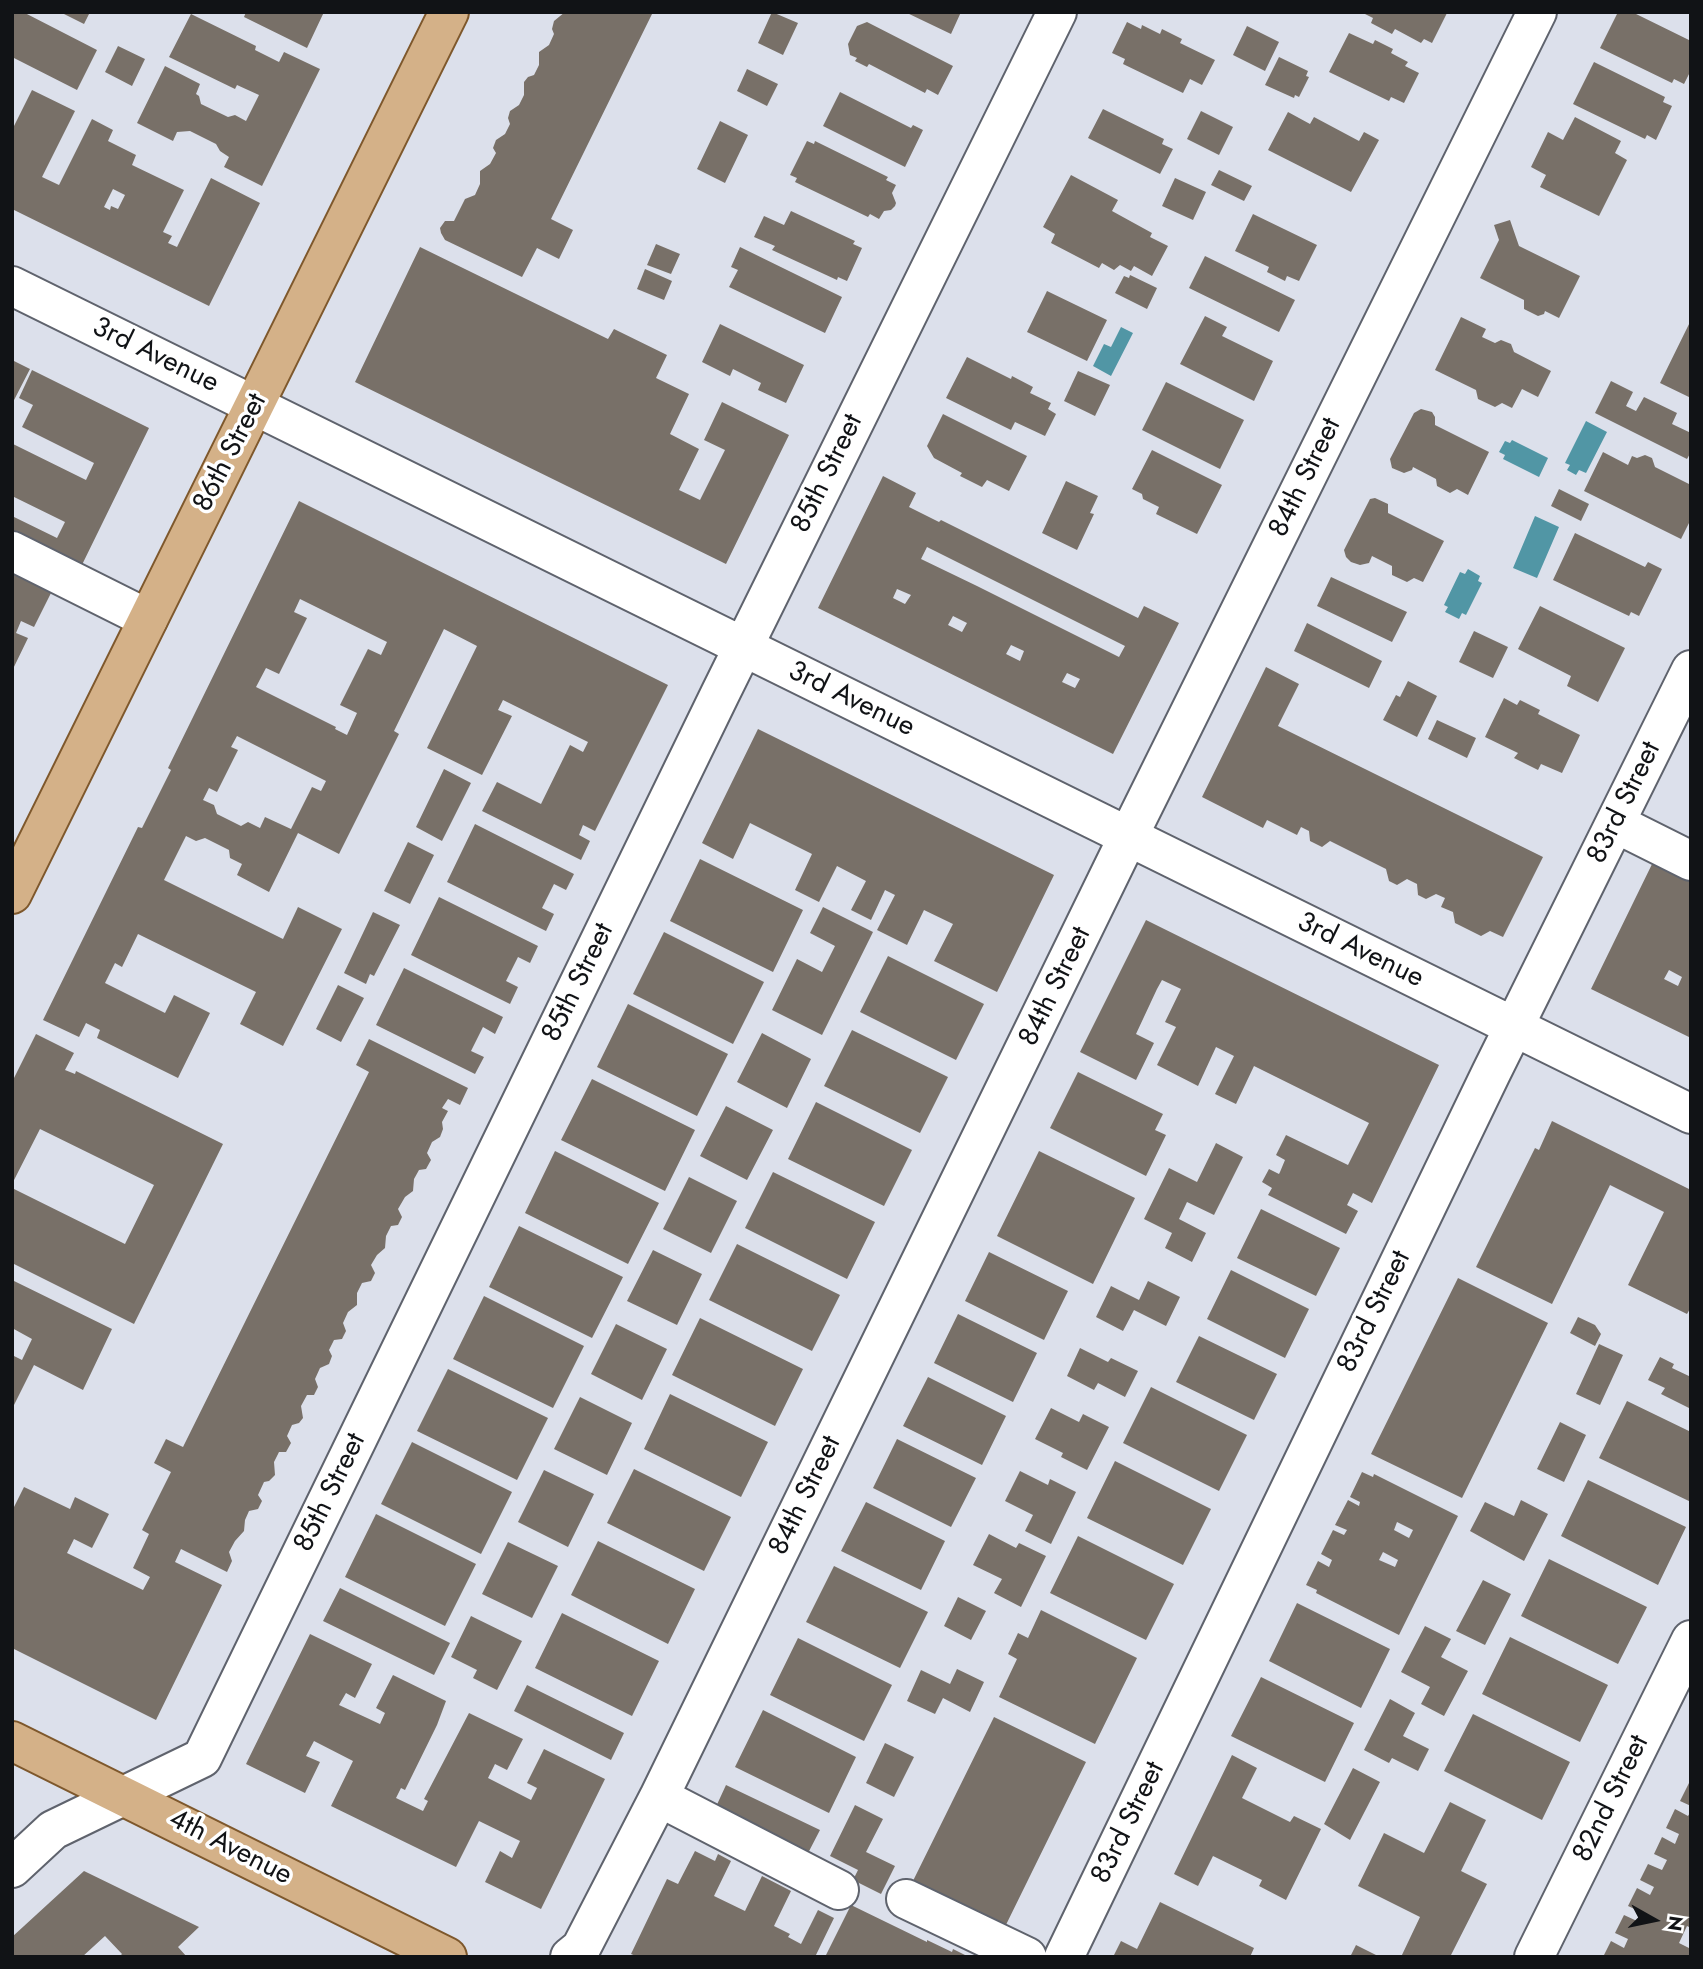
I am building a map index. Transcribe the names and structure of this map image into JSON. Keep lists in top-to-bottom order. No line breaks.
{"streets":{"main road":["86th Street","4th Avenue"],"street":["3rd Avenue","85th Street","84th Street","83rd Street","82nd Street"]},"crossings":[["3rd Avenue","86th Street"],["3rd Avenue","85th Street"],["3rd Avenue","84th Street"],["3rd Avenue","83rd Street"],["85th Street","4th Avenue"]],"north":"right"}
